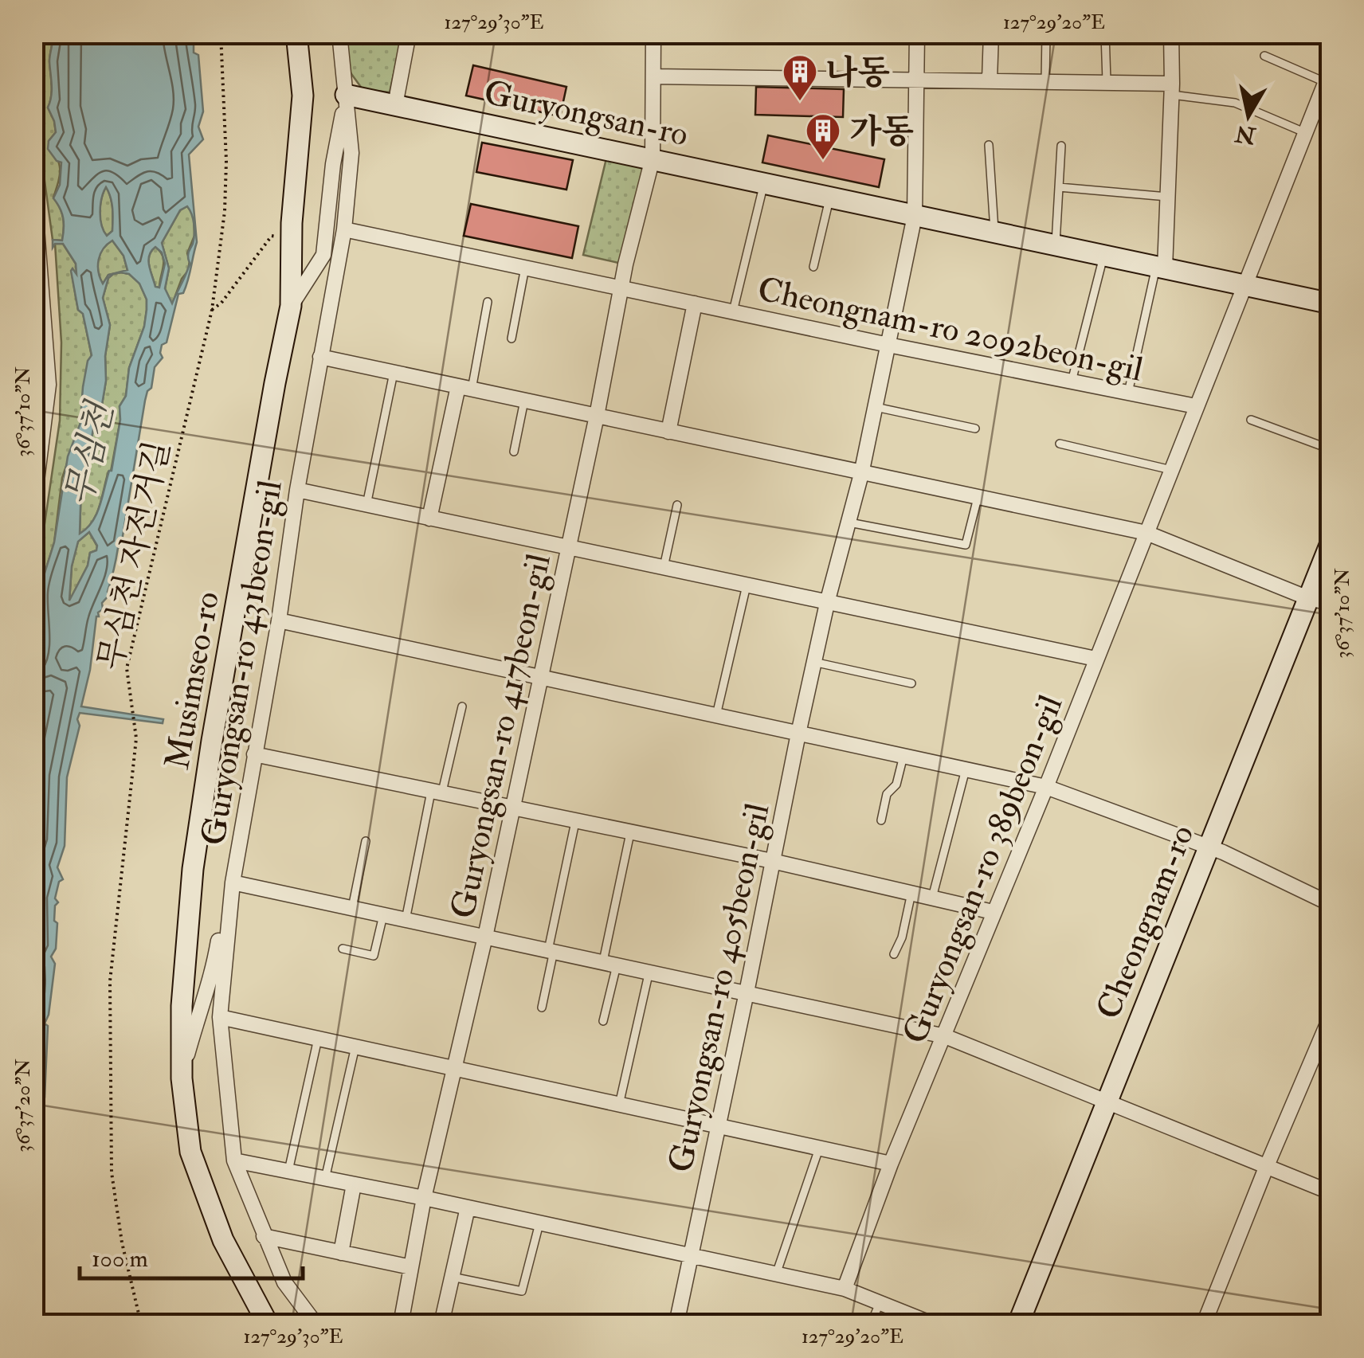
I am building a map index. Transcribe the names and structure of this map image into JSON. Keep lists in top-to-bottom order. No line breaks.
{"streets":{"street":["Guryongsan-ro","Cheongnam-ro 2092beon-gil","Guryongsan-ro 431beon-gil","Musimseo-ro","Guryongsan-ro 417beon-gil","Guryongsan-ro 389beon-gil","Cheongnam-ro","Guryongsan-ro 405beon-gil"],"path":["무심천 자전거길"]},"crossings":[["Guryongsan-ro","Guryongsan-ro 431beon-gil"],["Guryongsan-ro","Guryongsan-ro 417beon-gil"],["Guryongsan-ro","Guryongsan-ro 389beon-gil"],["Guryongsan-ro","Guryongsan-ro 405beon-gil"],["Cheongnam-ro 2092beon-gil","Guryongsan-ro 431beon-gil"],["Cheongnam-ro 2092beon-gil","Guryongsan-ro 417beon-gil"],["Cheongnam-ro 2092beon-gil","Guryongsan-ro 389beon-gil"],["Cheongnam-ro 2092beon-gil","Guryongsan-ro 405beon-gil"]],"water":["무심천"],"places":{"building":["나동","가동"]},"scale_bar":"100 m","north":"bottom","coordinates":["127°29'30\"E","127°29'20\"E","36°37'10\"N","36°37'20\"N"]}
